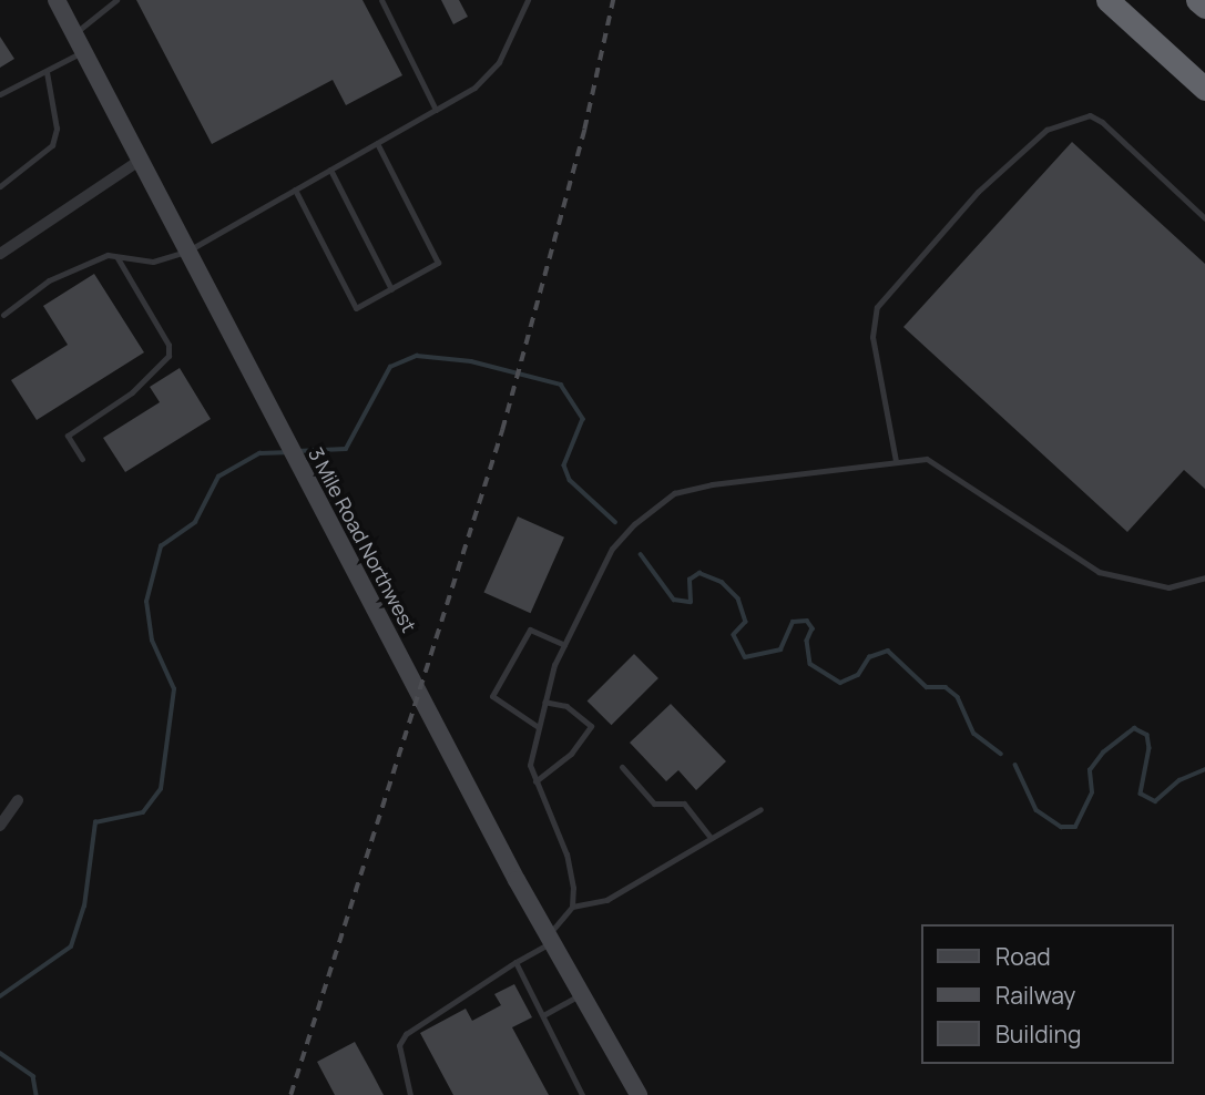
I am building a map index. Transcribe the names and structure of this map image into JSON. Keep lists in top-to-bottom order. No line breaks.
{"streets":{"main road":["3 Mile Road Northwest"]},"legend":["Road","Railway","Building"]}
